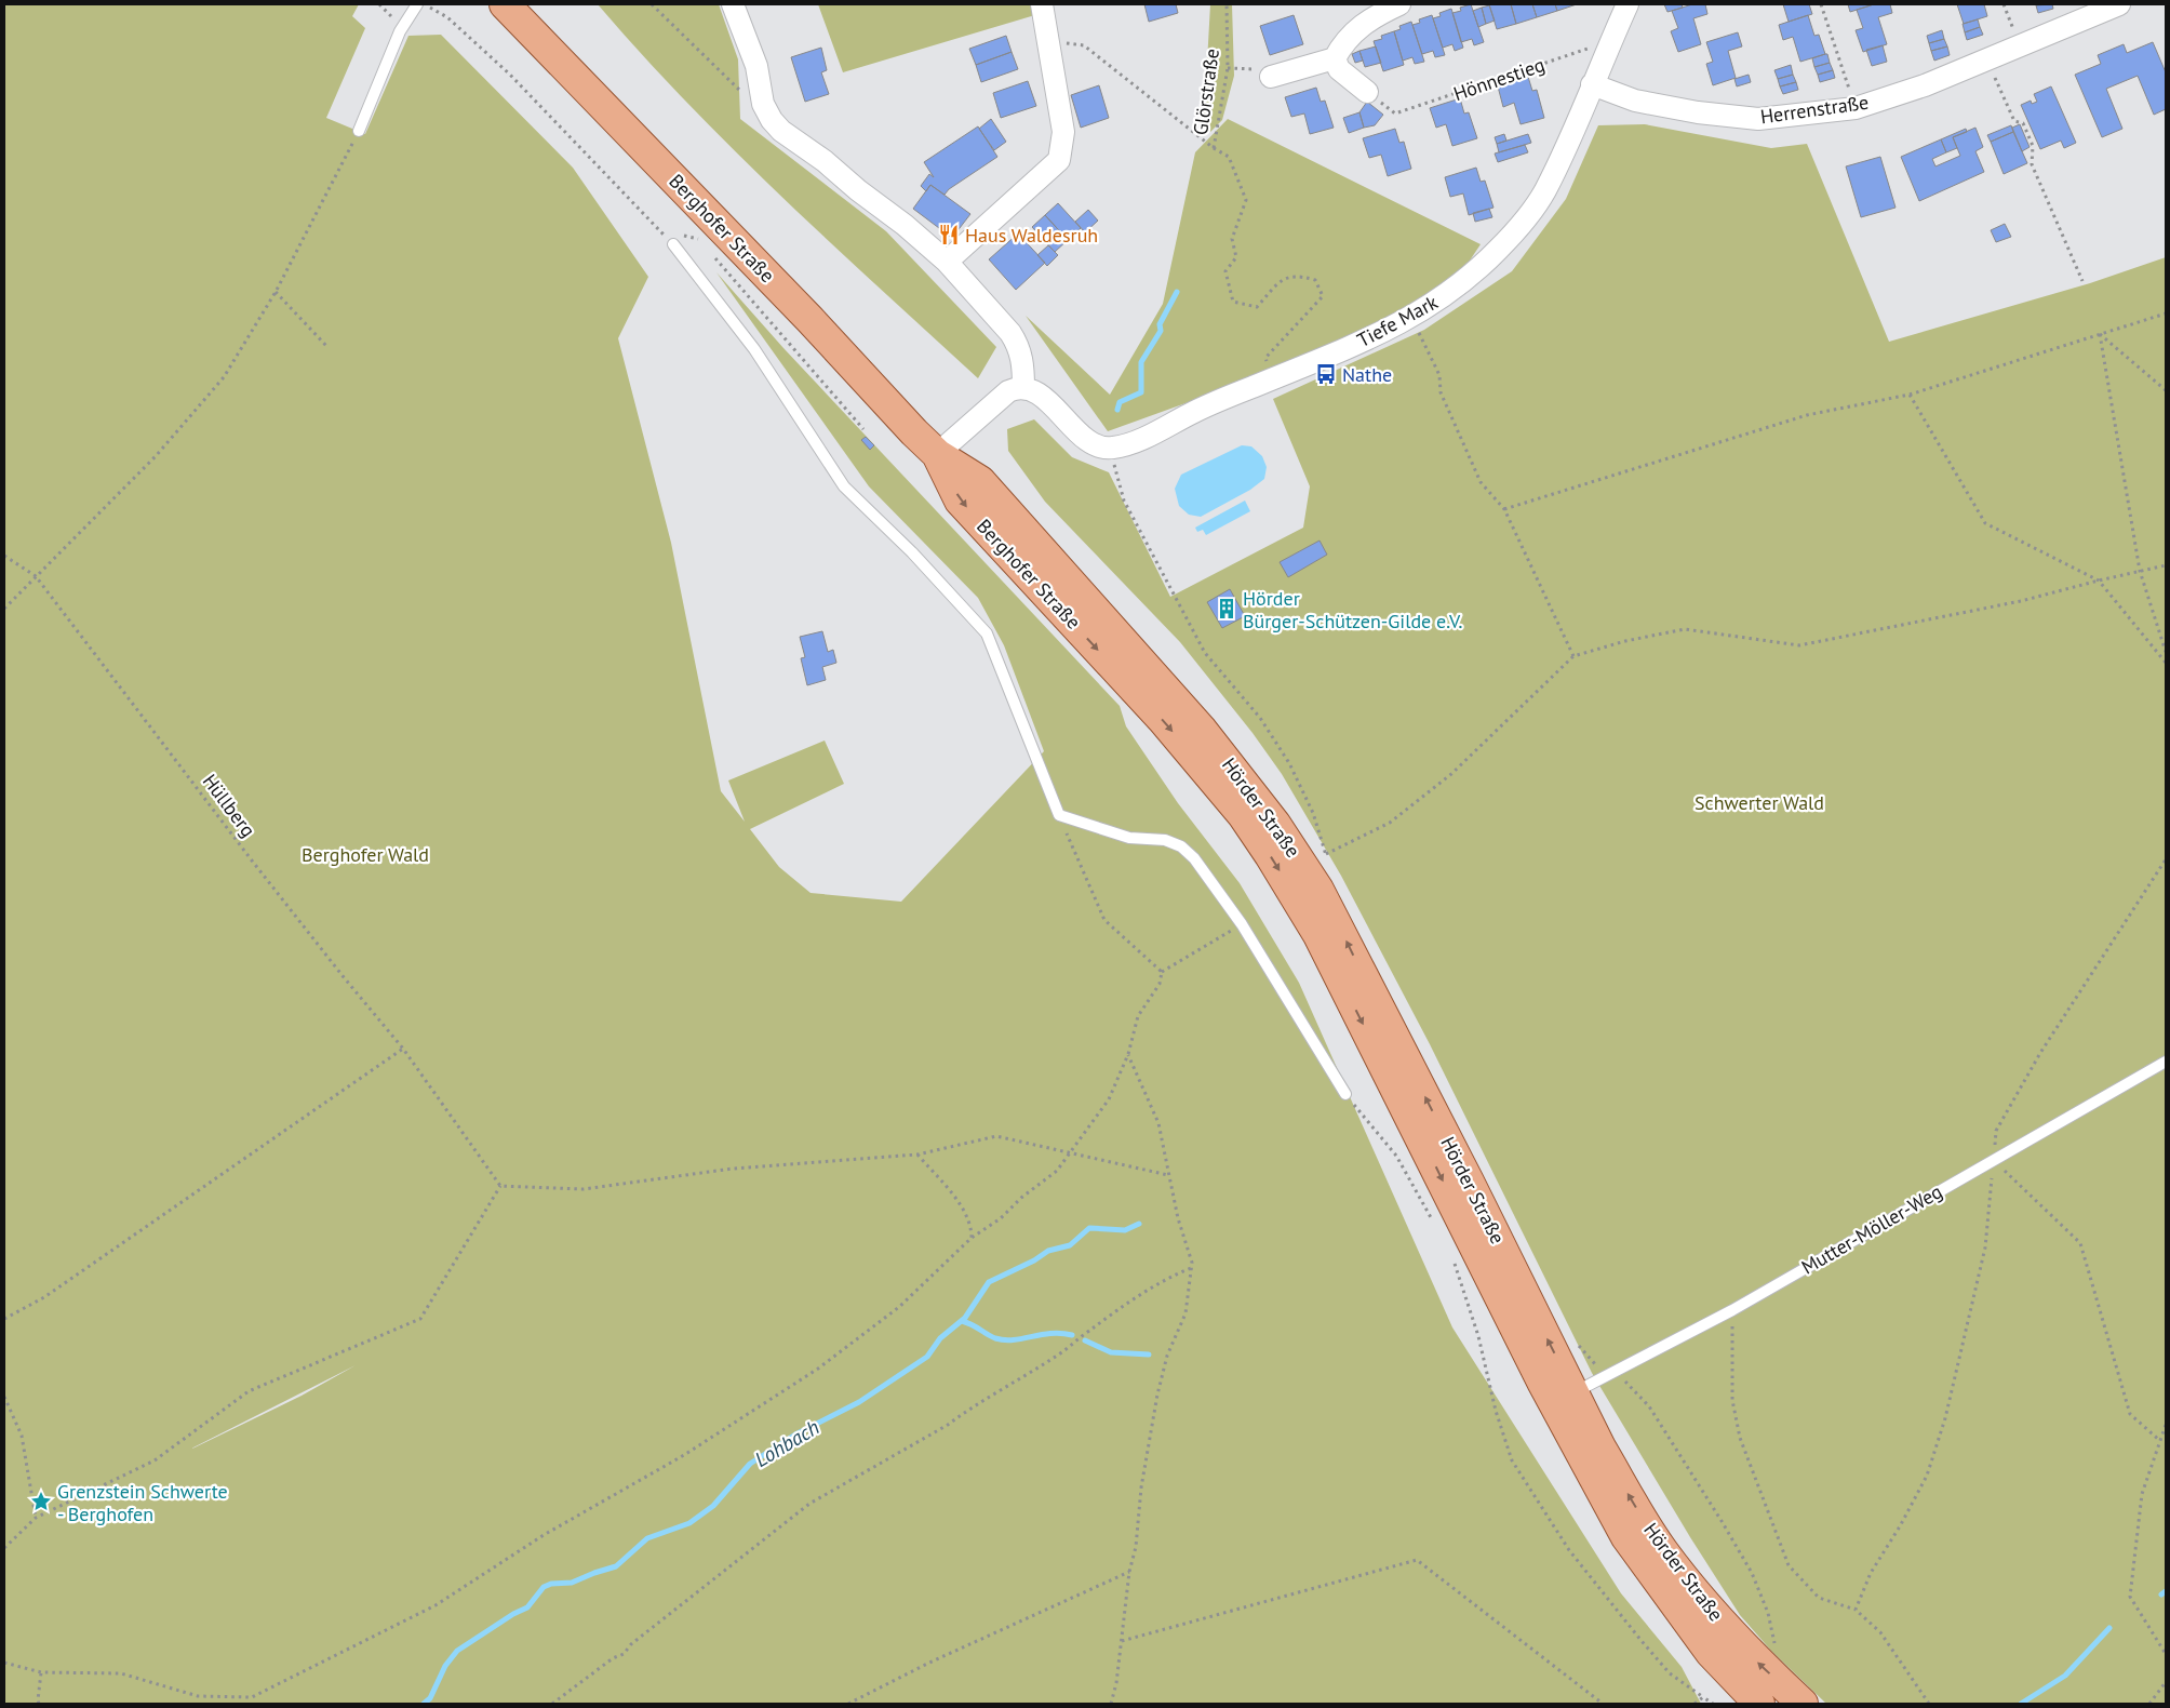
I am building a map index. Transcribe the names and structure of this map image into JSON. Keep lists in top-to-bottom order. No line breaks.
{"streets":{"main road":["Berghofer Straße","Hörder Straße"],"street":["Herrenstraße","Tiefe Mark"],"lane":["Mutter-Möller-Weg"],"path":["Hönnestieg","Glörstraße","Hüllberg"]},"crossings":[["Hönnestieg","Tiefe Mark"],["Glörstraße","Tiefe Mark"],["Herrenstraße","Tiefe Mark"],["Berghofer Straße","Hörder Straße"],["Hörder Straße","Mutter-Möller-Weg"]],"water":["Lohbach"],"parks":["Schwerter Wald","Berghofer Wald"],"places":{"restaurant":["Haus Waldesruh"],"bus stop":["Nathe"],"building":["Hörder Bürger-Schützen-Gilde e.V."],"place":["Grenzstein Schwerte - Berghofen"]}}
